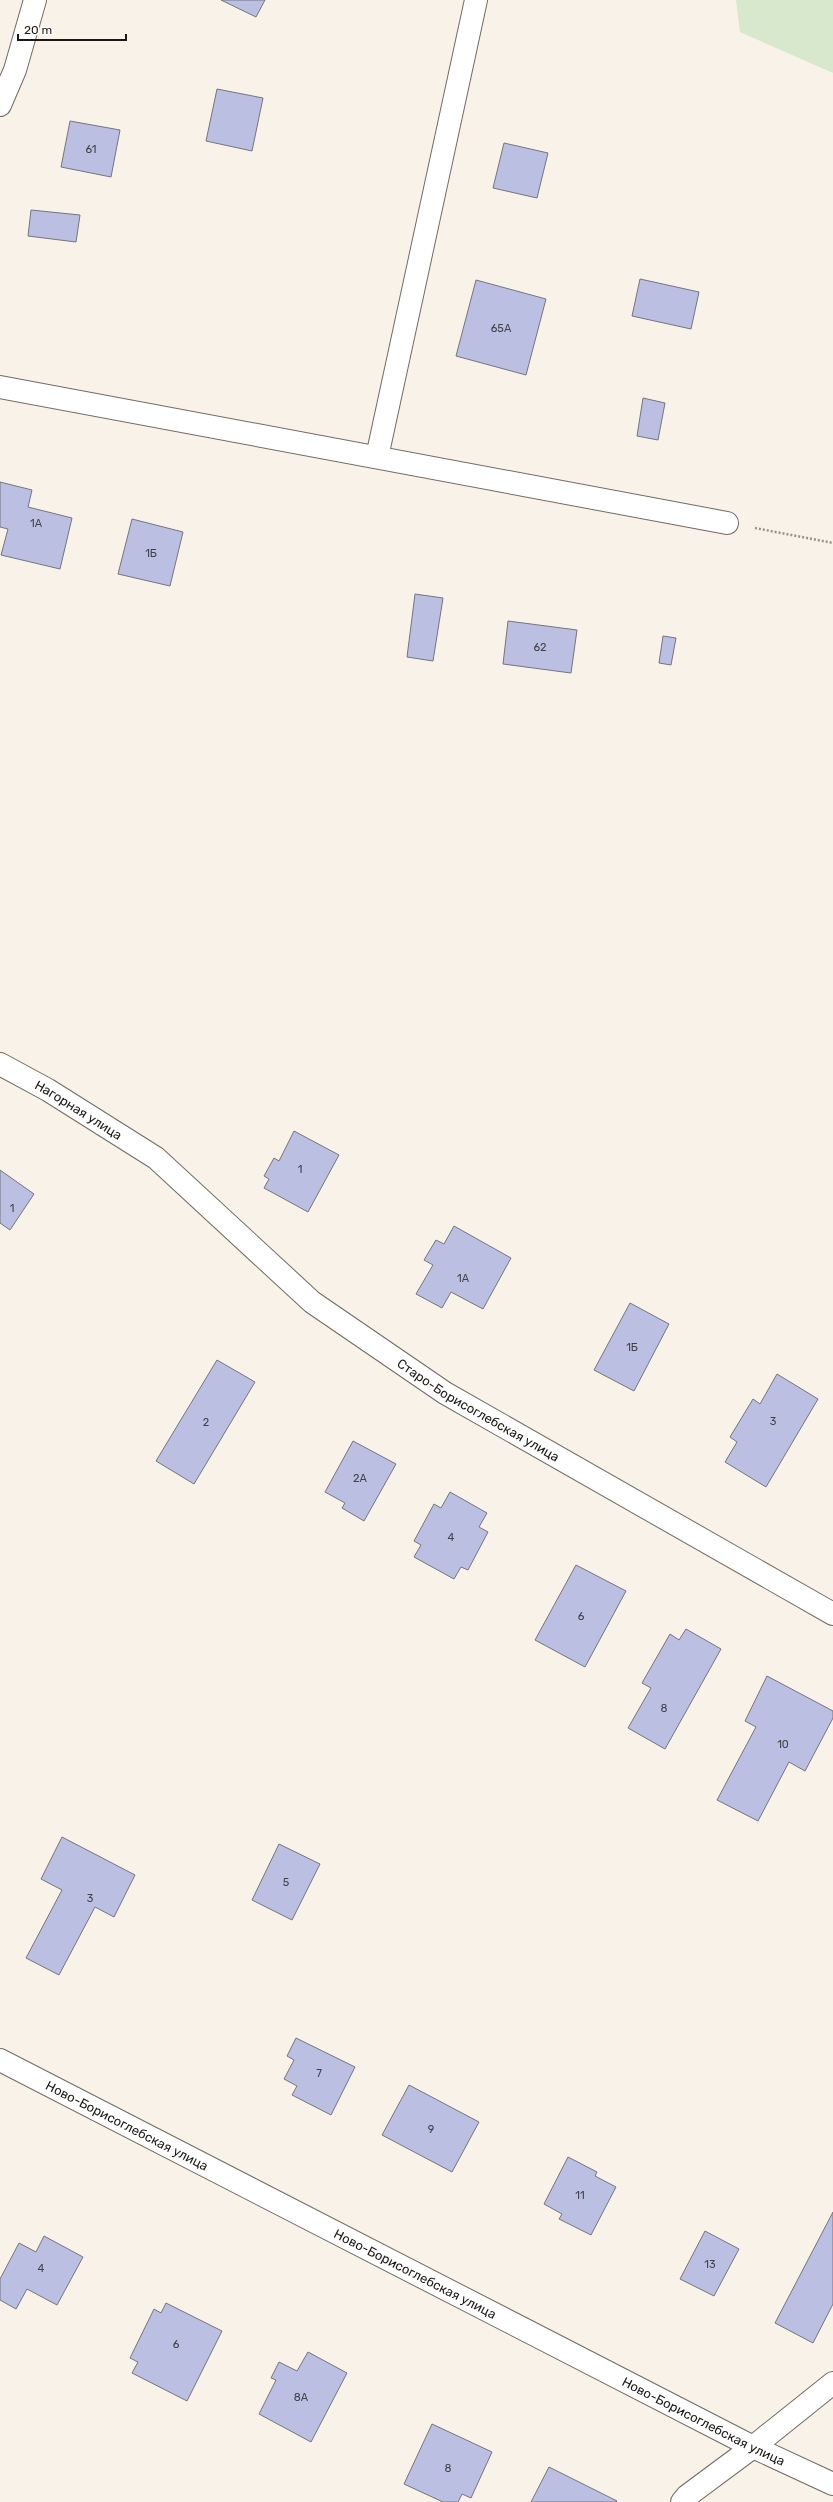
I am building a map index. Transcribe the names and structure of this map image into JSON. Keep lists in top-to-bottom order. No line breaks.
{"streets":{"street":["Нагорная улица","Старо-Борисоглебская улица","Ново-Борисоглебская улица"]},"crossings":[["Нагорная улица","Старо-Борисоглебская улица"]],"house_numbers":["61","65А","1А","1Б","62","1","1","1А","1Б","3","2","2А","4","6","8","10","5","3","7","9","11","13","4","6","8А","8"],"scale_bar":"20 m"}
